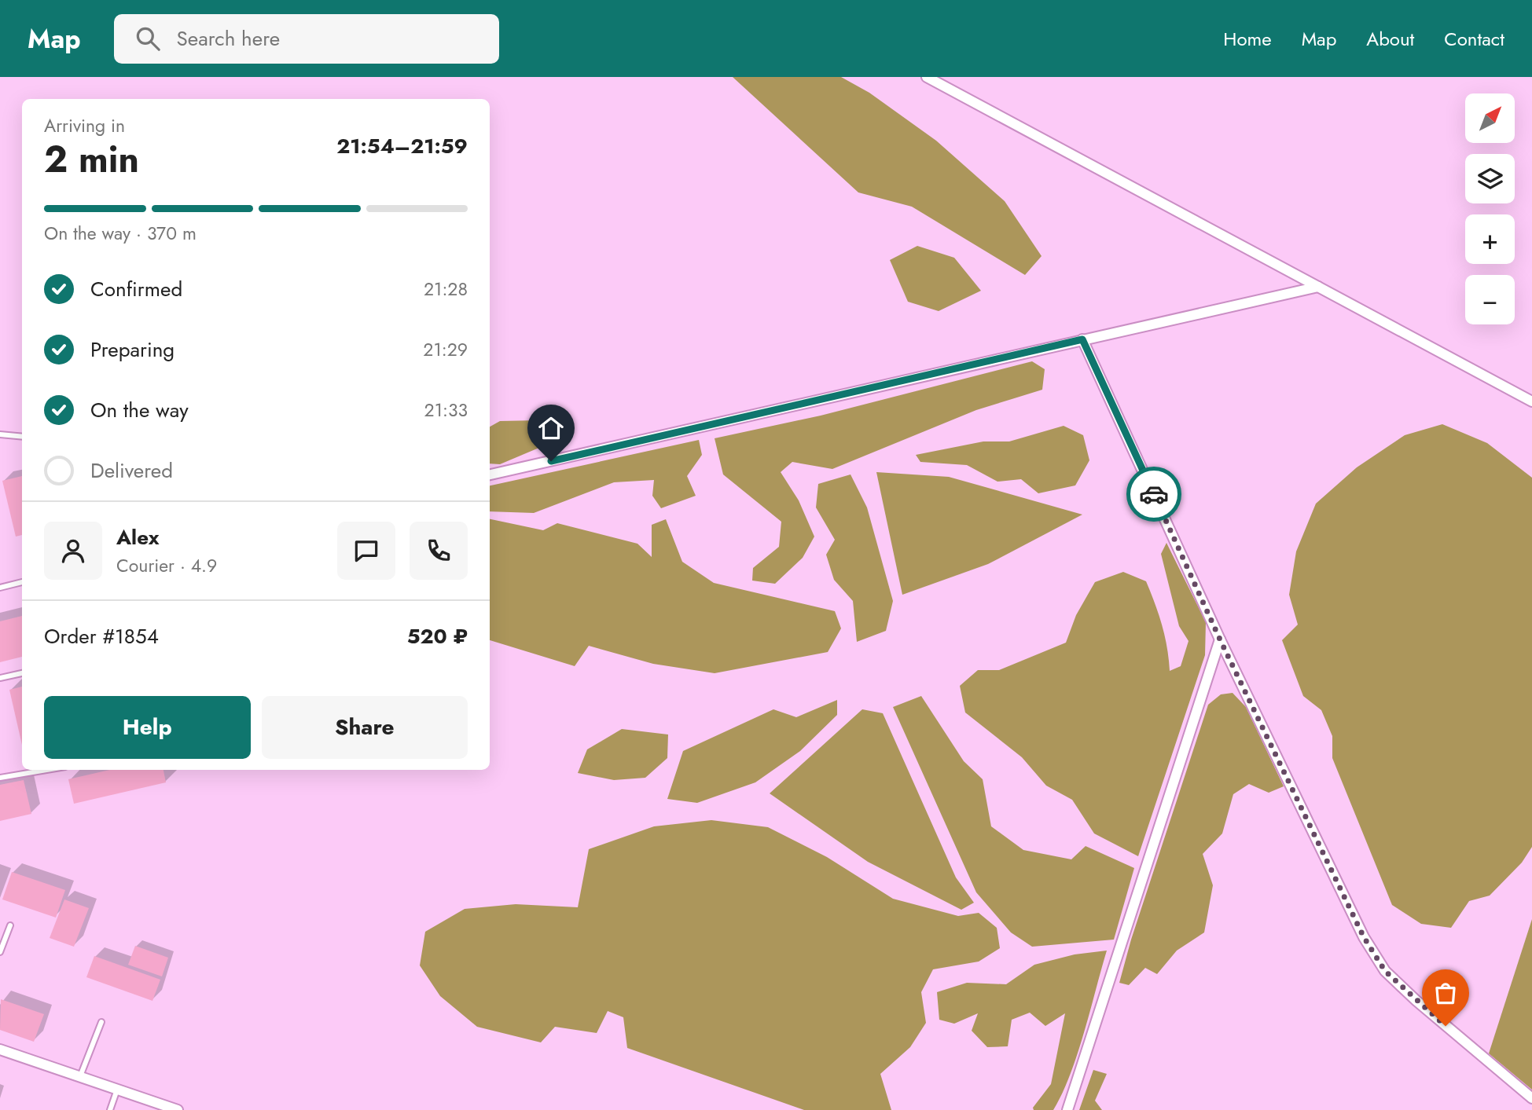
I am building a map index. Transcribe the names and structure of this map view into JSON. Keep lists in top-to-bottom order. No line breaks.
{"north":"top right","page":{"header":"Map","search":"Search here","nav":["Home","Map","About","Contact"],"map_buttons":["+","−"],"heading":["2 min","Arriving in","21:54–21:59"],"panel":["Alex","Courier · 4.9","Order #1854","520 ₽"],"bar":"On the way · 370 m","list":[["Confirmed","21:28"],["Preparing","21:29"],["On the way","21:33"],"Delivered"],"buttons":["Help","Share"]}}
